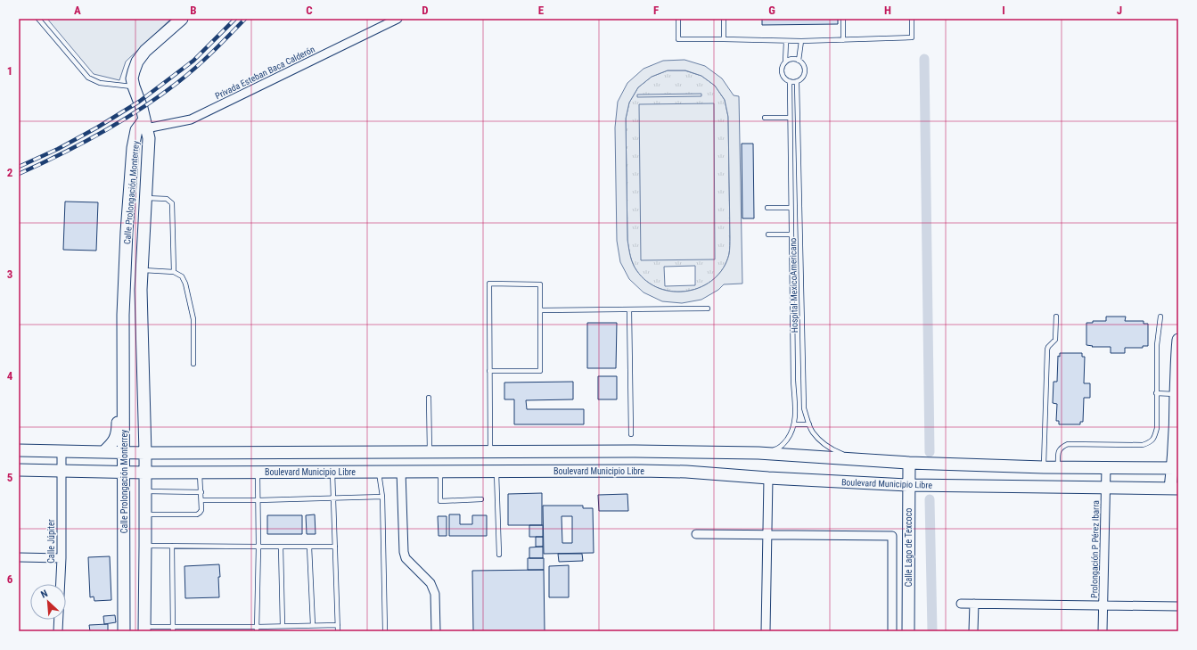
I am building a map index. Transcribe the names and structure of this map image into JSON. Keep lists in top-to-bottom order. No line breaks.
{"streets":{"main road":["Calle Prolongación Monterrey","Boulevard Municipio Libre","Calle Lago de Texcoco"],"street":["Privada Esteban Baca Calderón","Calle Júpiter","Prolongación P Pérez Ibarra"],"lane":["Hospital MexicoAmericano"]},"crossings":[["Privada Esteban Baca Calderón","Calle Prolongación Monterrey"],["Calle Prolongación Monterrey","Boulevard Municipio Libre"],["Boulevard Municipio Libre","Calle Júpiter"],["Boulevard Municipio Libre","Calle Lago de Texcoco"],["Boulevard Municipio Libre","Prolongación P Pérez Ibarra"]],"north":"top left","grid":{"columns":["A","B","C","D","E","F","G","H","I","J"],"rows":["1","2","3","4","5","6"]}}
